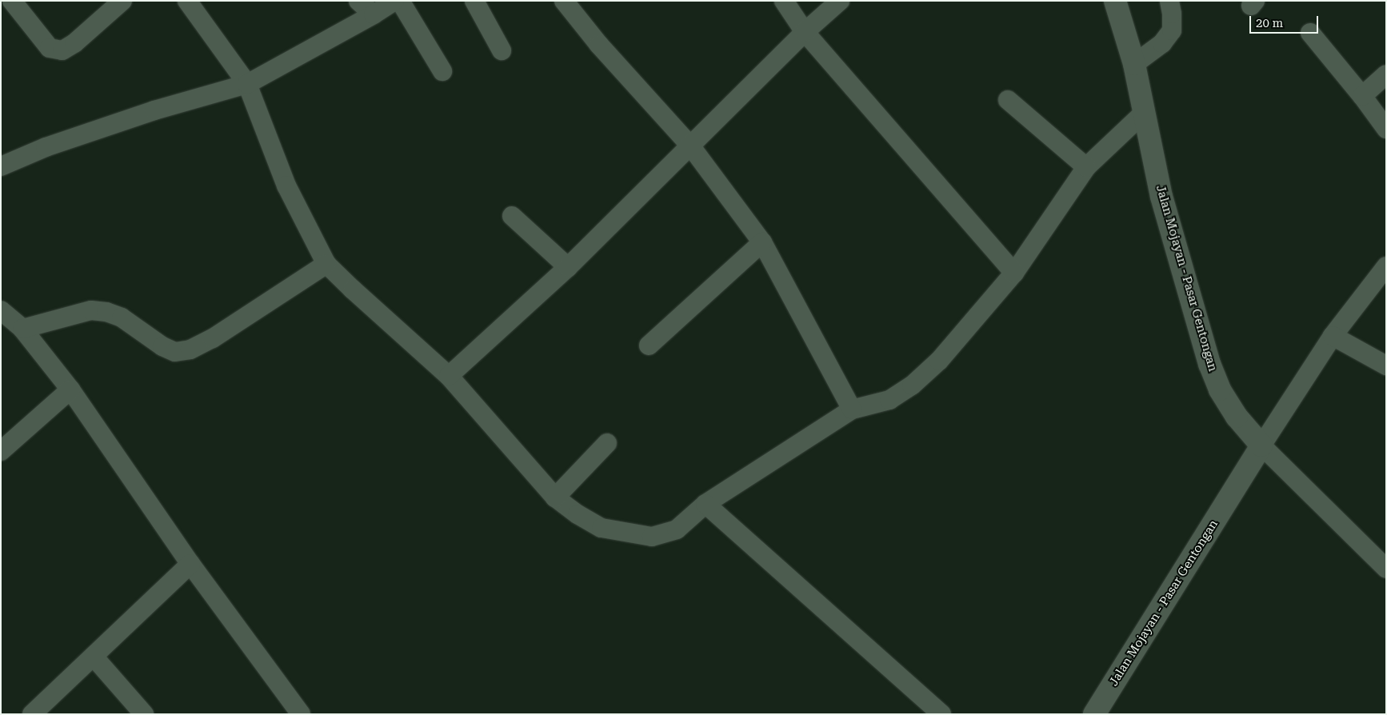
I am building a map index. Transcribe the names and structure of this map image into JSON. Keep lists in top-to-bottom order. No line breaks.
{"streets":{"street":["Jalan Mojayan - Pasar Gentongan"]},"scale_bar":"20 m"}
